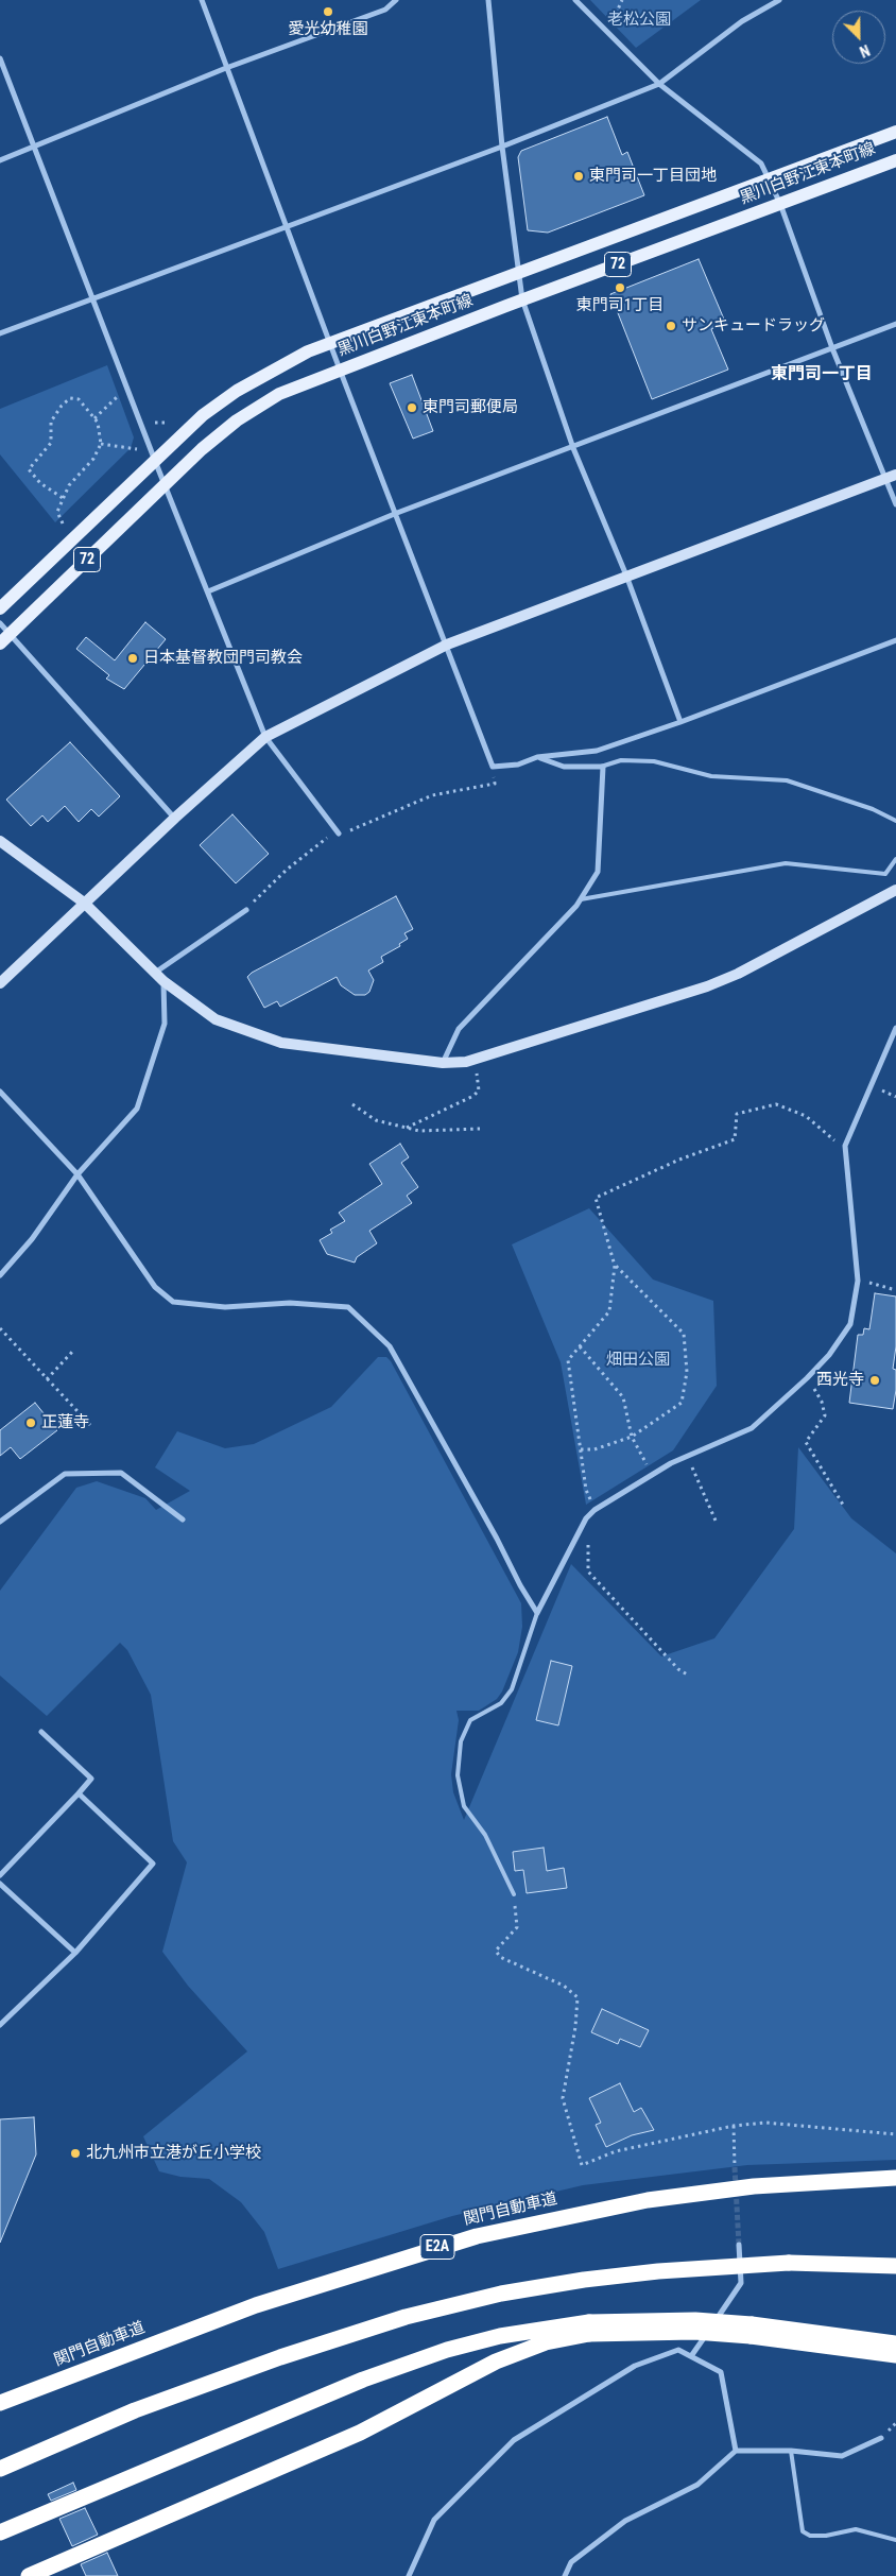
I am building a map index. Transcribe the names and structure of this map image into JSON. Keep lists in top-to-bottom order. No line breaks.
{"streets":{"highway":["関門自動車道","E2A"],"main road":["黒川白野江東本町線","72"]},"districts":["東門司一丁目"],"parks":["老松公園","畑田公園"],"places":["愛光幼稚園","東門司一丁目団地","東門司1丁目","サンキュードラッグ","東門司郵便局","日本基督教団門司教会","西光寺","正蓮寺","北九州市立港が丘小学校"],"north":"bottom right"}
